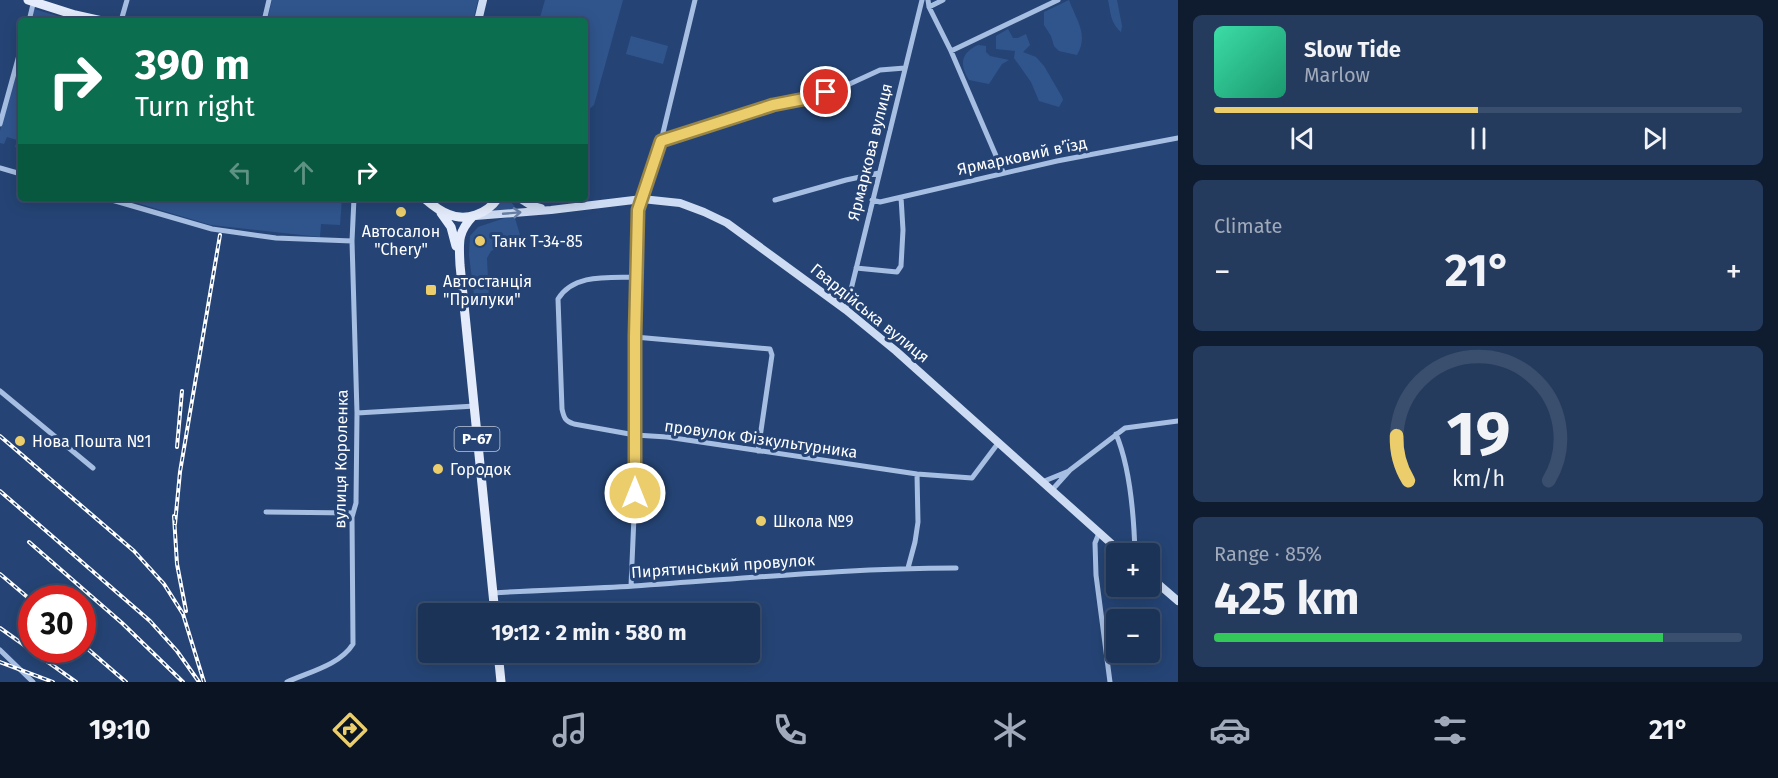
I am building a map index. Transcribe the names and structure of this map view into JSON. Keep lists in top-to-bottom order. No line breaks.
{"streets":{"main road":["Гвардійська вулиця","Р-67"],"street":["Ярмаркова вулиця","Ярмарковий вʼїзд","провулок Фізкультурника","вулиця Короленка","Пирятинський провулок"]},"crossings":[["Ярмаркова вулиця","Ярмарковий вʼїзд"],["Ярмаркова вулиця","Гвардійська вулиця"],["Гвардійська вулиця","Р-67"],["Гвардійська вулиця","провулок Фізкультурника"],["Р-67","Пирятинський провулок"]],"places":{"other":["Автосалон \"Chery\"","Танк Т-34-85","Нова Пошта №1","Городок","Школа №9"],"transit":["Автостанція \"Прилуки\""]},"page":{"turn":["390 m","Turn right"],"song":["Slow Tide","Marlow"],"tile":["Climate",["Range · 85%","425 km"]],"heat":["−","21°","+"],"map_buttons":["+","−"],"limit":"30","trip":"19:12 · 2 min · 580 m","tabs":["19:10","21°"],"gauge":["19","km/h"]}}
